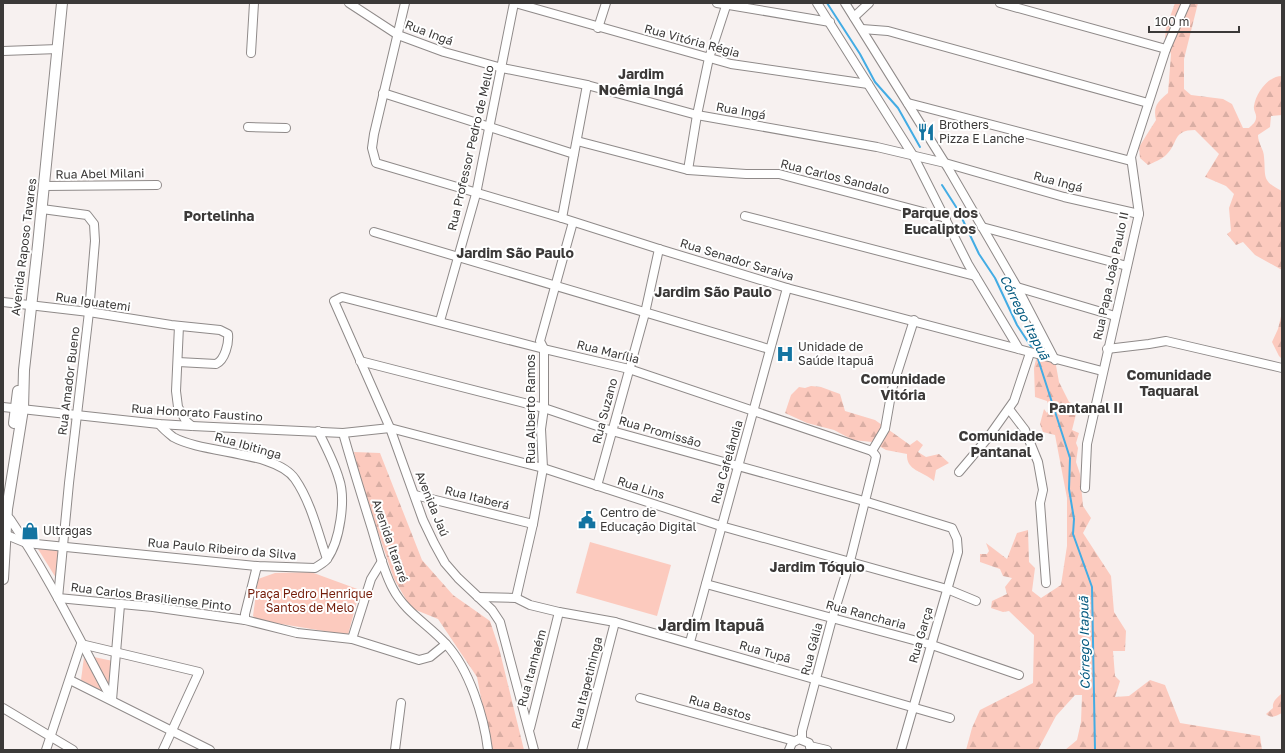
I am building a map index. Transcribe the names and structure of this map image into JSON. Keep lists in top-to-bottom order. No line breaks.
{"streets":{"main road":["Avenida Raposo Tavares"],"street":["Rua Ingá","Rua Vitória Régia","Rua Professor Pedro de Mello","Rua Abel Milani","Rua Carlos Sandalo","Rua Senador Saraiva","Rua Papa João Paulo II","Rua Iguatemi","Rua Marília","Rua Amador Bueno","Rua Alberto Ramos","Rua Suzano","Rua Honorato Faustino","Rua Promissão","Rua Ibitinga","Rua Cafelândia","Rua Lins","Rua Itaberá","Avenida Jaú","Avenida Itararé","Rua Paulo Ribeiro da Silva","Rua Carlos Brasiliense Pinto","Rua Rancharia","Rua Garça","Rua Gália","Rua Tupã","Rua Itanhaém","Rua Itapetininga","Rua Bastos"]},"crossings":[["Rua Ingá","Rua Professor Pedro de Mello"],["Rua Ingá","Rua Papa João Paulo II"],["Rua Vitória Régia","Rua Professor Pedro de Mello"],["Rua Professor Pedro de Mello","Rua Senador Saraiva"],["Rua Professor Pedro de Mello","Rua Marília"],["Rua Abel Milani","Avenida Raposo Tavares"],["Avenida Raposo Tavares","Rua Iguatemi"],["Avenida Raposo Tavares","Rua Amador Bueno"],["Avenida Raposo Tavares","Rua Honorato Faustino"],["Rua Senador Saraiva","Rua Papa João Paulo II"],["Rua Senador Saraiva","Rua Alberto Ramos"],["Rua Senador Saraiva","Rua Suzano"],["Rua Senador Saraiva","Rua Cafelândia"],["Rua Iguatemi","Rua Amador Bueno"],["Rua Marília","Rua Alberto Ramos"],["Rua Marília","Rua Suzano"],["Rua Marília","Rua Cafelândia"],["Rua Marília","Avenida Jaú"],["Rua Marília","Rua Gália"],["Rua Amador Bueno","Rua Honorato Faustino"],["Rua Amador Bueno","Rua Paulo Ribeiro da Silva"],["Rua Amador Bueno","Rua Carlos Brasiliense Pinto"],["Rua Alberto Ramos","Rua Promissão"],["Rua Alberto Ramos","Rua Lins"],["Rua Alberto Ramos","Rua Itaberá"],["Rua Alberto Ramos","Rua Tupã"],["Rua Suzano","Rua Promissão"],["Rua Suzano","Rua Lins"],["Rua Honorato Faustino","Rua Ibitinga"],["Rua Honorato Faustino","Rua Lins"],["Rua Honorato Faustino","Avenida Jaú"],["Rua Honorato Faustino","Avenida Itararé"],["Rua Promissão","Rua Cafelândia"],["Rua Promissão","Avenida Jaú"],["Rua Promissão","Rua Garça"],["Rua Promissão","Rua Gália"],["Rua Ibitinga","Rua Paulo Ribeiro da Silva"],["Rua Cafelândia","Rua Lins"],["Rua Cafelândia","Rua Rancharia"],["Rua Cafelândia","Rua Tupã"],["Rua Lins","Avenida Jaú"],["Rua Lins","Rua Garça"],["Rua Lins","Rua Gália"],["Rua Itaberá","Avenida Jaú"],["Avenida Jaú","Rua Tupã"],["Avenida Jaú","Rua Itanhaém"],["Avenida Itararé","Rua Carlos Brasiliense Pinto"],["Rua Rancharia","Rua Garça"],["Rua Rancharia","Rua Gália"],["Rua Garça","Rua Tupã"],["Rua Gália","Rua Tupã"],["Rua Gália","Rua Bastos"],["Rua Tupã","Rua Itanhaém"],["Rua Tupã","Rua Itapetininga"]],"districts":["Jardim Noêmia Ingá","Parque dos Eucaliptos","Portelinha","Jardim São Paulo","Jardim São Paulo","Comunidade Taquaral","Comunidade Vitória","Pantanal II","Comunidade Pantanal","Jardim Tóquio","Jardim Itapuã"],"water":["Córrego Itapuã"],"parks":["Praça Pedro Henrique Santos de Melo"],"places":{"restaurant":["Brothers Pizza E Lanche"],"hospital":["Unidade de Saúde Itapuã"],"public building":["Centro de Educação Digital"],"shop":["Ultragas"]},"scale_bar":"100 m"}
